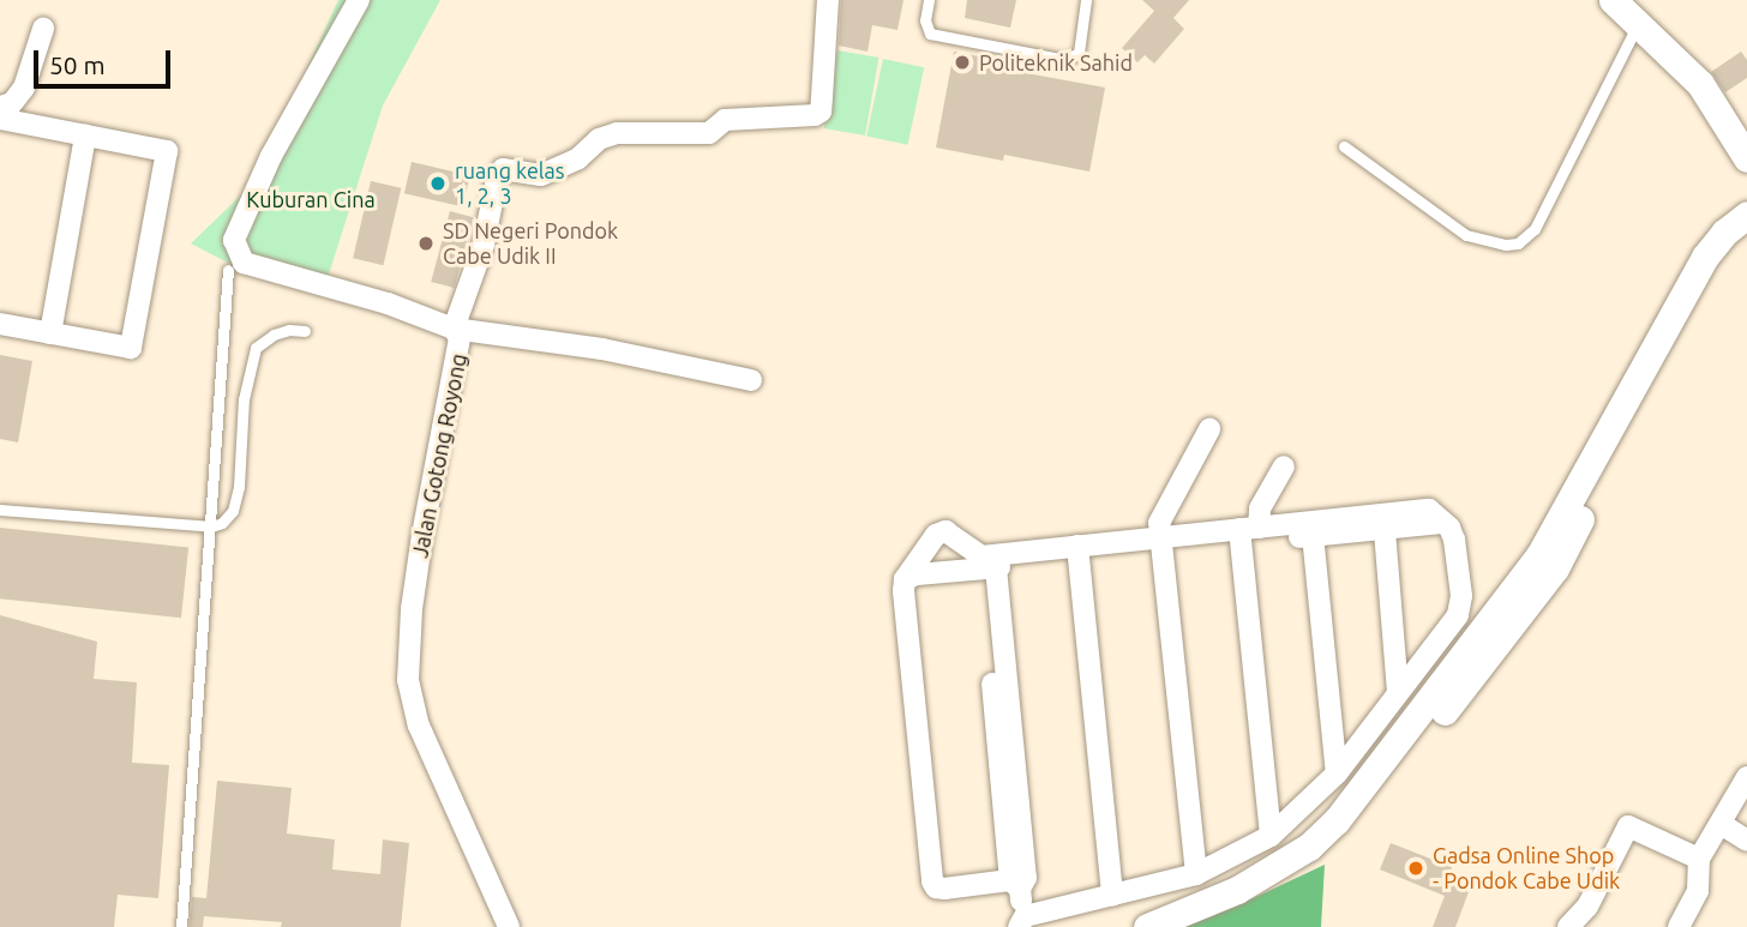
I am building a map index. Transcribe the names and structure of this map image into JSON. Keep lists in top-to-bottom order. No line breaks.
{"streets":{"street":["Jalan Gotong Royong"]},"parks":["Kuburan Cina"],"places":["Politeknik Sahid","ruang kelas 1, 2, 3","SD Negeri Pondok Cabe Udik II","Gadsa Online Shop - Pondok Cabe Udik"],"scale_bar":"50 m"}
